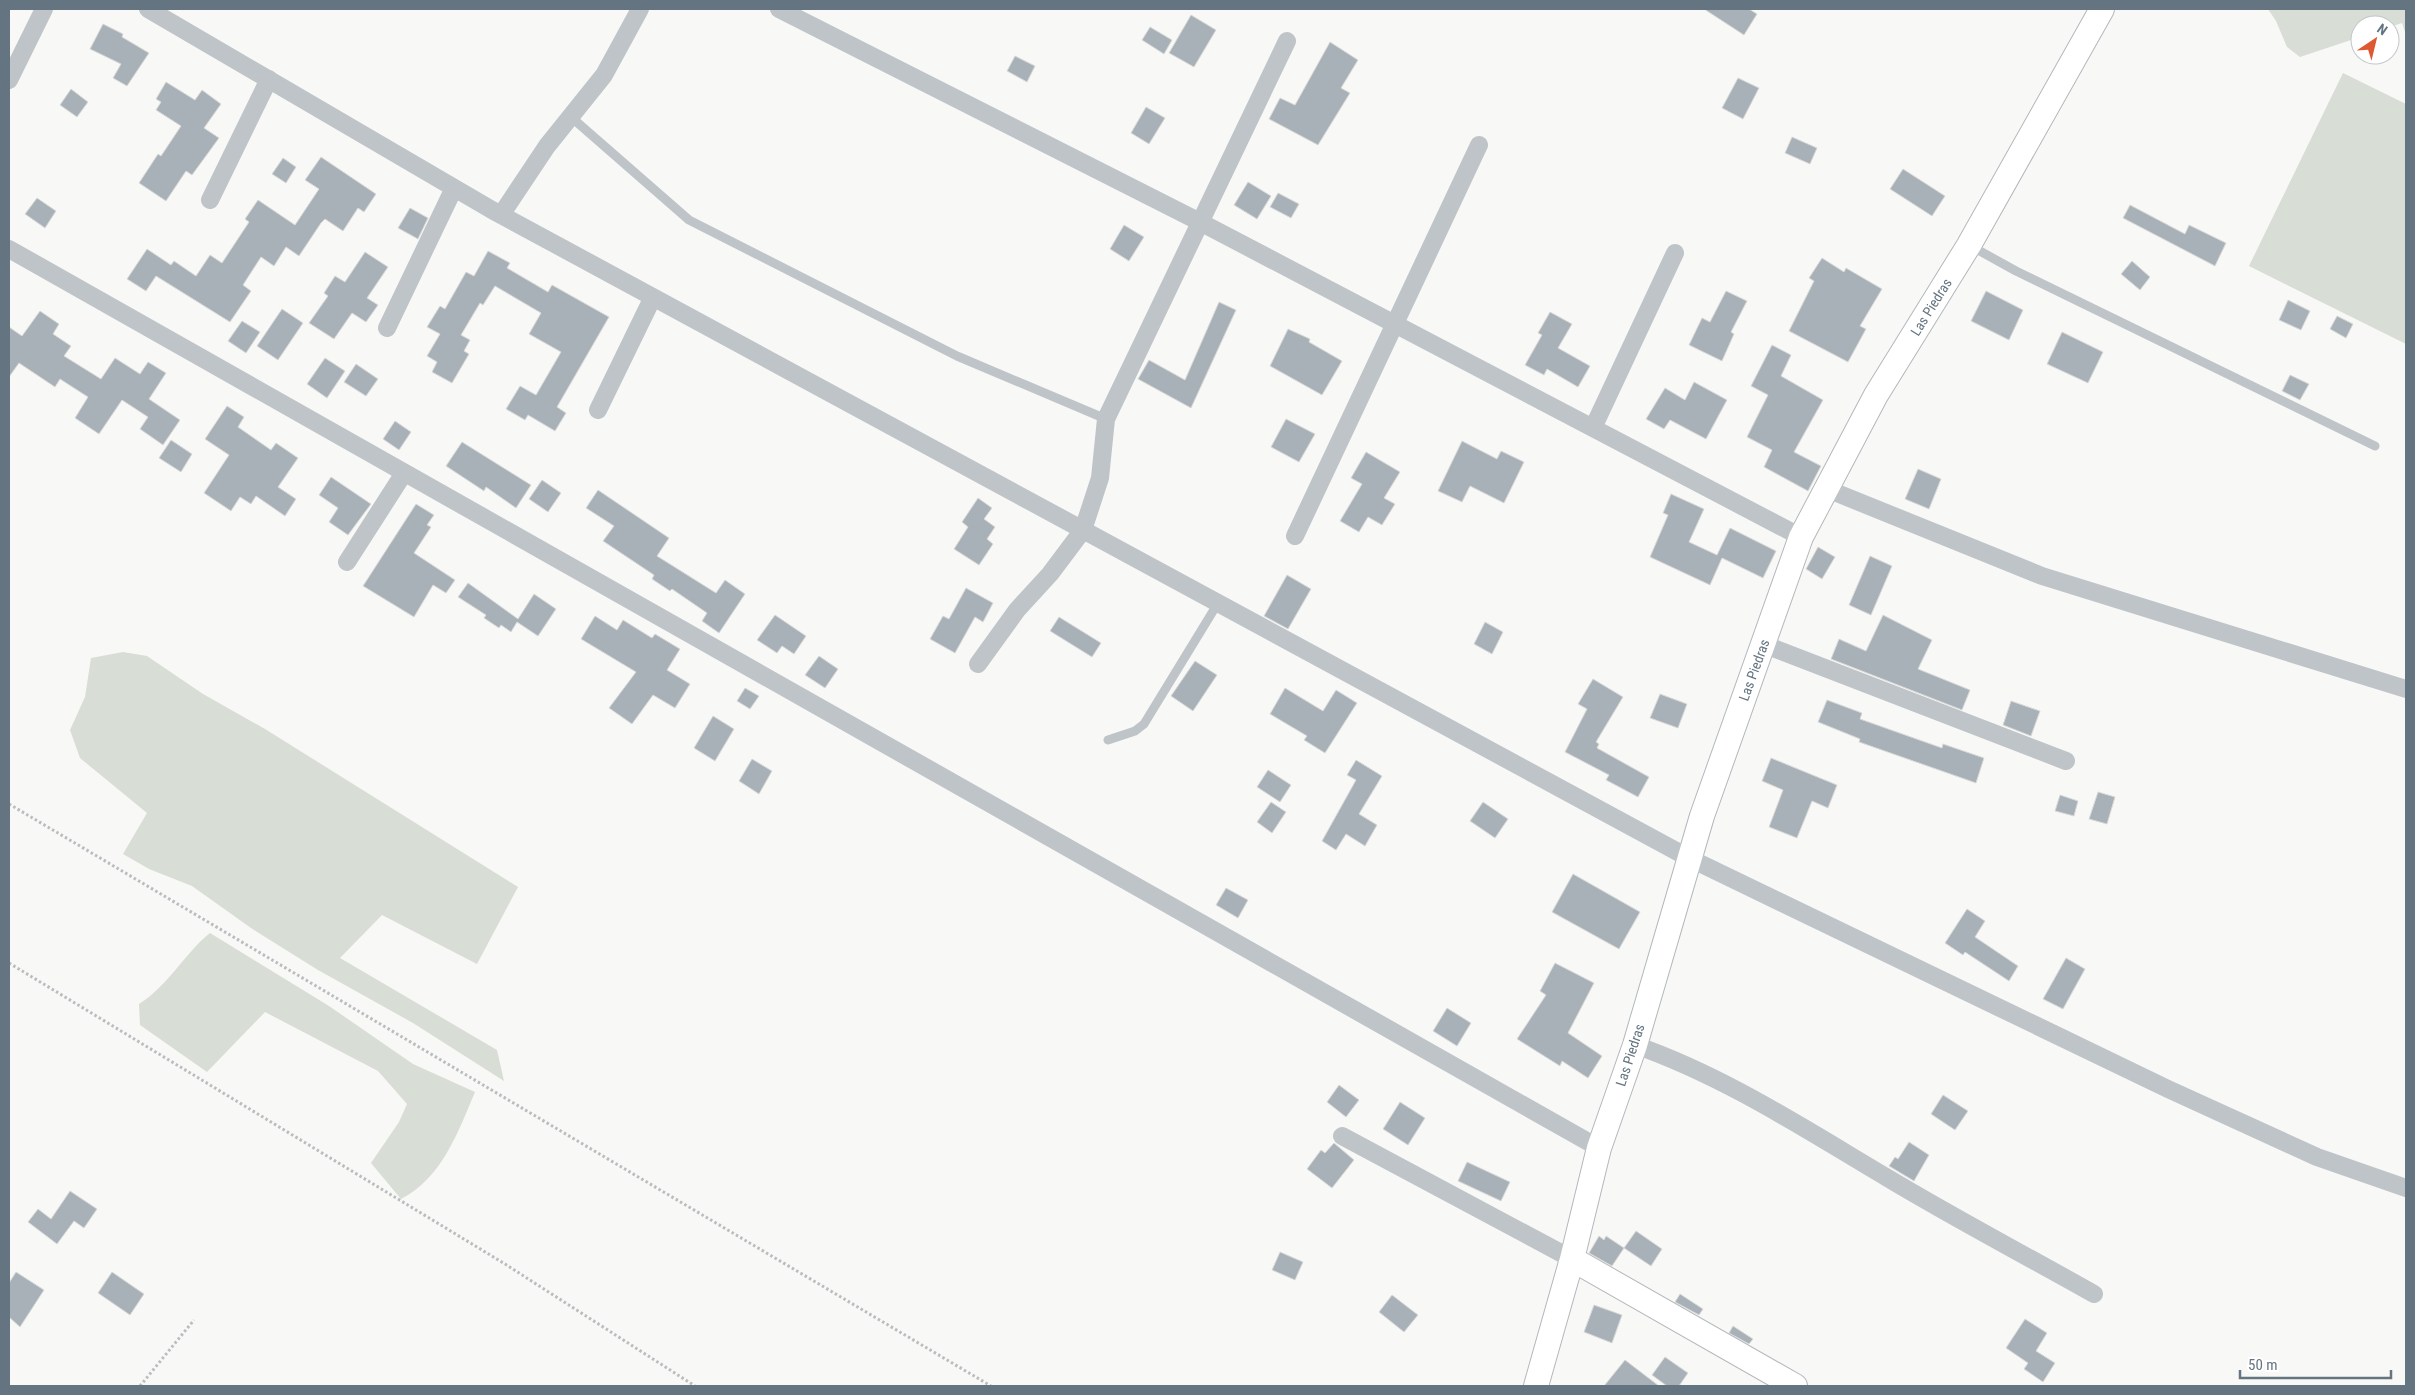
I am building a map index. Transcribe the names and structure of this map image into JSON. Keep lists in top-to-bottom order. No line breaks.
{"streets":{"street":["Las Piedras"]},"scale_bar":"50 m","north":"top right"}
